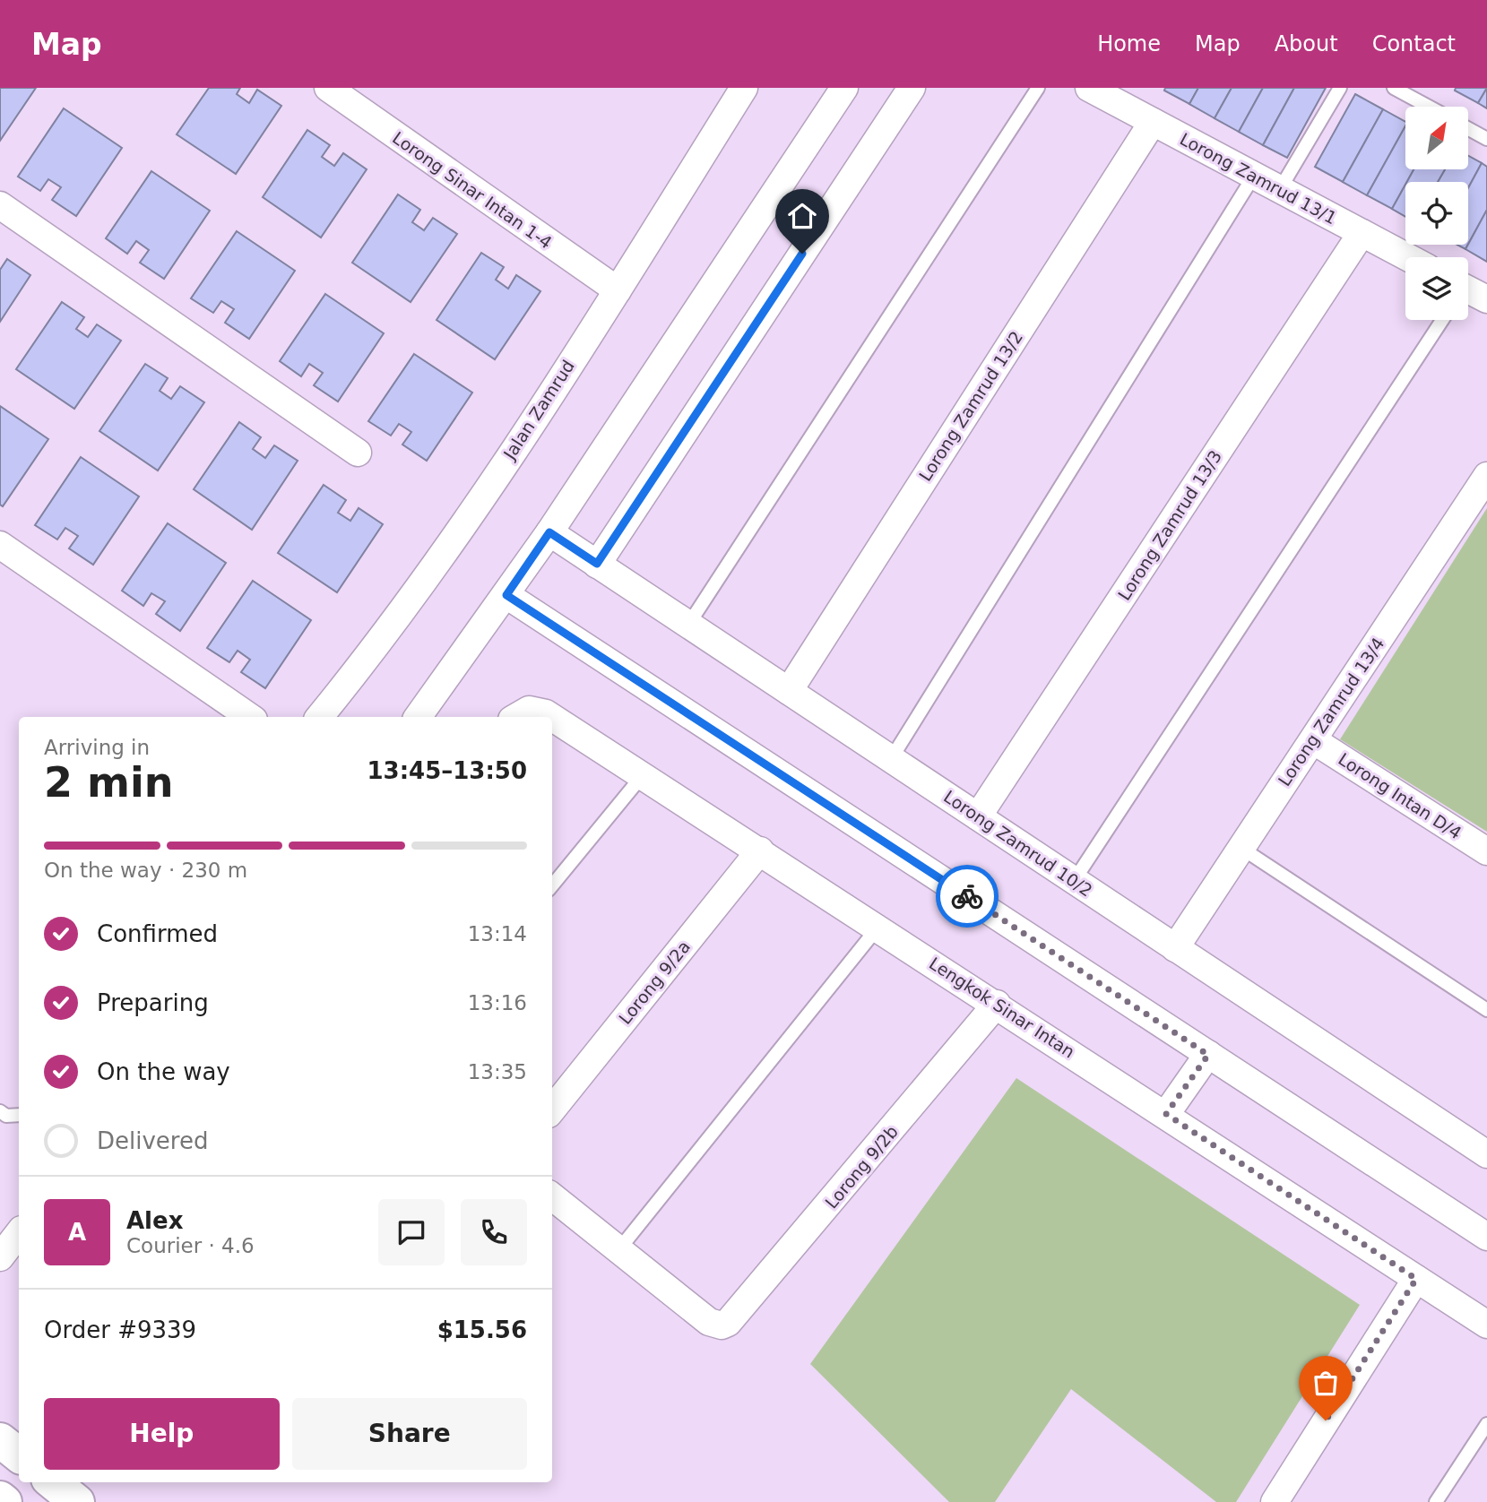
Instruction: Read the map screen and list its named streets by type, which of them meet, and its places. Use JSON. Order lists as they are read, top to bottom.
{
  "streets": {
    "street": [
      "Lorong Zamrud 13/1",
      "Lorong Sinar Intan 1-4",
      "Lorong Zamrud 13/2",
      "Jalan Zamrud",
      "Lorong Zamrud 13/3",
      "Lorong Zamrud 13/4",
      "Lorong Intan D/4",
      "Lorong Zamrud 10/2",
      "Lorong 9/2a",
      "Lengkok Sinar Intan",
      "Lorong 9/2b"
    ]
  },
  "crossings": [
    ["Lorong Zamrud 13/1", "Lorong Zamrud 13/2"],
    ["Lorong Zamrud 13/1", "Lorong Zamrud 13/3"],
    ["Lorong Sinar Intan 1-4", "Jalan Zamrud"],
    ["Lorong Zamrud 13/2", "Lorong Zamrud 10/2"],
    ["Lorong Zamrud 13/3", "Lorong Zamrud 10/2"],
    ["Lorong Zamrud 13/4", "Lorong Intan D/4"],
    ["Lorong Zamrud 13/4", "Lorong Zamrud 10/2"],
    ["Lorong 9/2a", "Lengkok Sinar Intan"],
    ["Lengkok Sinar Intan", "Lorong 9/2b"]
  ],
  "north": "top right",
  "page": {
    "header": "Map",
    "nav": [
      "Home",
      "Map",
      "About",
      "Contact"
    ],
    "heading": ["2 min", "Arriving in", "13:45–13:50"],
    "panel": [
      "Alex",
      "Courier · 4.6",
      "Order #9339",
      "$15.56"
    ],
    "bar": "On the way · 230 m",
    "list": [
      ["Confirmed", "13:14"],
      ["Preparing", "13:16"],
      ["On the way", "13:35"],
      "Delivered"
    ],
    "round": "A",
    "buttons": ["Help", "Share"]
  }
}
